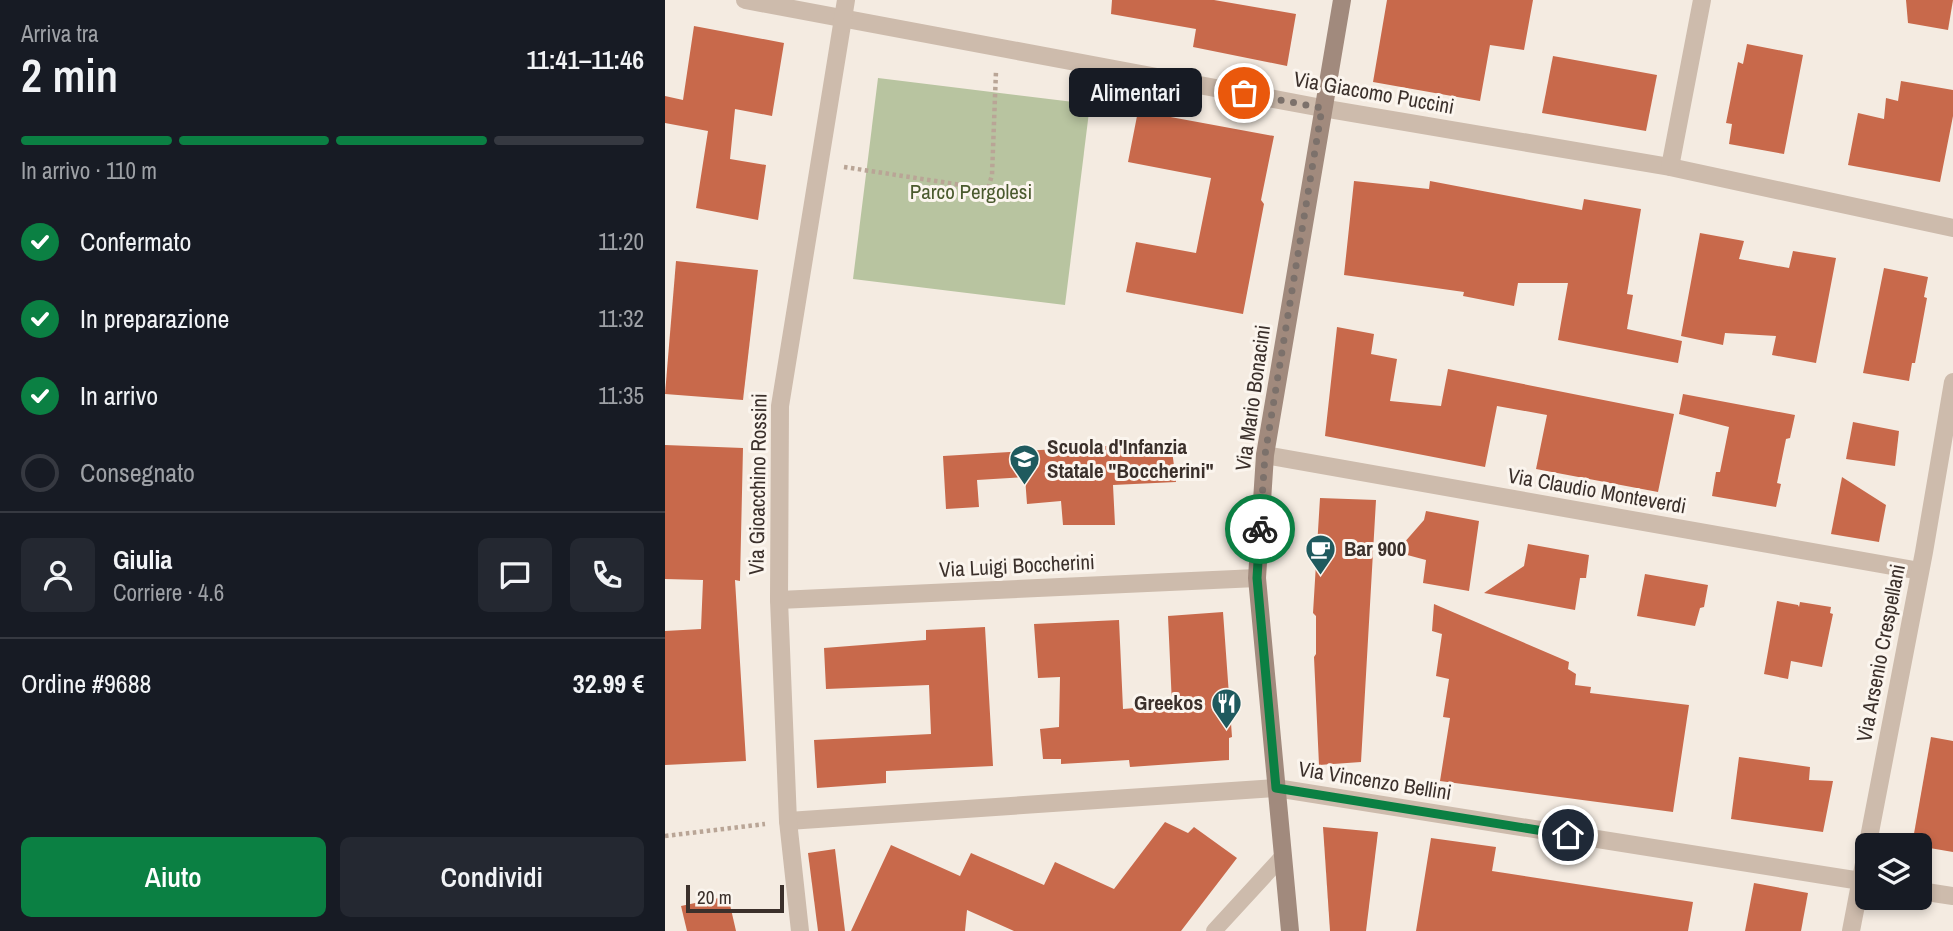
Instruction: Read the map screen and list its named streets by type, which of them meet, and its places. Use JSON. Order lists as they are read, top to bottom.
{
  "streets": {
    "main road": ["Via Mario Bonacini"],
    "street": [
      "Via Giacomo Puccini",
      "Via Gioacchino Rossini",
      "Via Claudio Monteverdi",
      "Via Luigi Boccherini",
      "Via Arsenio Crespellani",
      "Via Vincenzo Bellini"
    ]
  },
  "crossings": [
    ["Via Giacomo Puccini", "Via Mario Bonacini"],
    ["Via Giacomo Puccini", "Via Gioacchino Rossini"],
    ["Via Mario Bonacini", "Via Claudio Monteverdi"],
    ["Via Mario Bonacini", "Via Luigi Boccherini"],
    ["Via Mario Bonacini", "Via Vincenzo Bellini"],
    ["Via Gioacchino Rossini", "Via Luigi Boccherini"],
    ["Via Gioacchino Rossini", "Via Vincenzo Bellini"],
    ["Via Claudio Monteverdi", "Via Arsenio Crespellani"]
  ],
  "parks": ["Parco Pergolesi"],
  "places": {
    "other": ["Alimentari"],
    "school or university": ["Scuola d'Infanzia Statale \"Boccherini\""],
    "cafe": ["Bar 900"],
    "restaurant": ["Greekos"]
  },
  "scale_bar": "20 m",
  "page": {
    "heading": ["2 min", "Arriva tra", "11:41–11:46"],
    "panel": [
      "Giulia",
      "Corriere · 4.6",
      "Ordine #9688",
      "32.99 €"
    ],
    "bubble": "Alimentari",
    "bar": "In arrivo · 110 m",
    "list": [
      ["Confermato", "11:20"],
      ["In preparazione", "11:32"],
      ["In arrivo", "11:35"],
      "Consegnato"
    ],
    "buttons": ["Aiuto", "Condividi"],
    "scale": "20 m"
  }
}
